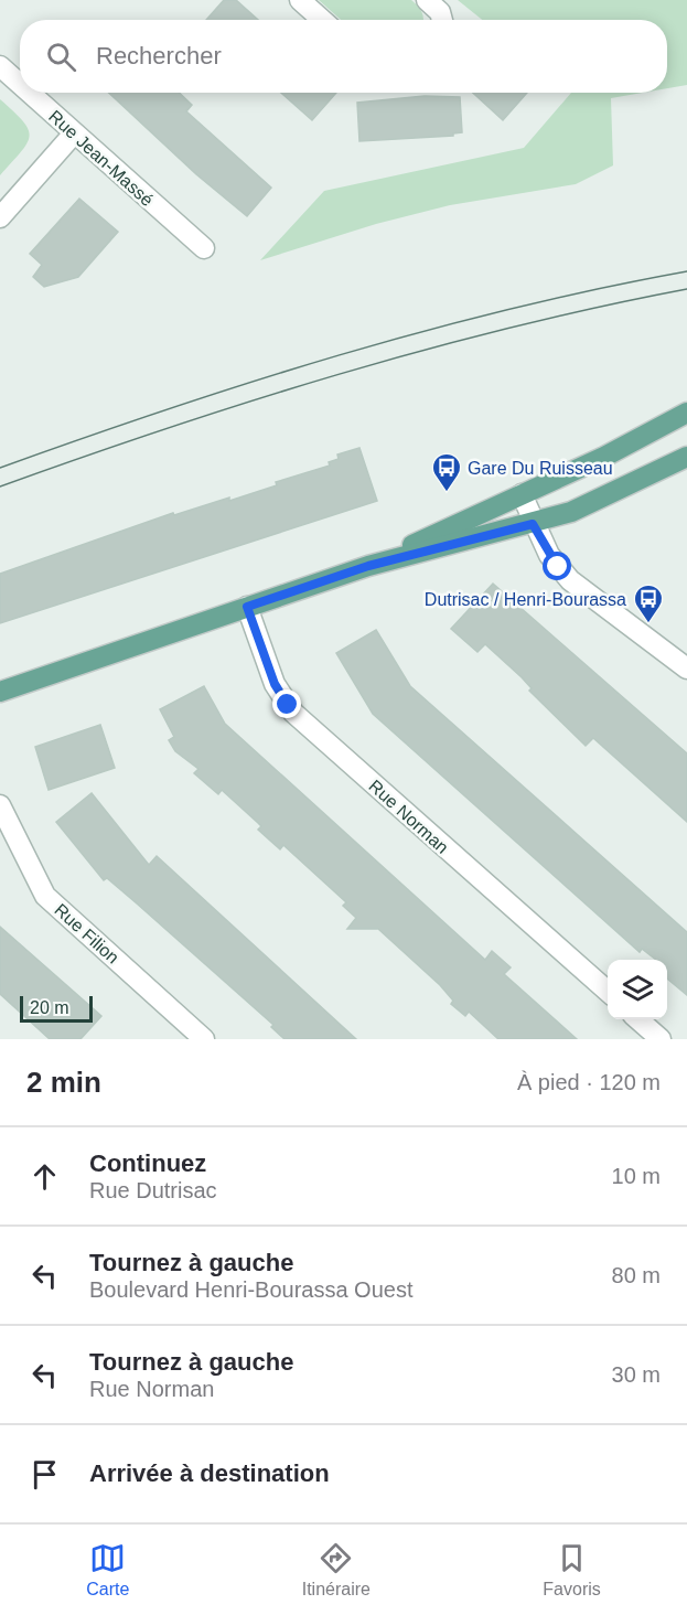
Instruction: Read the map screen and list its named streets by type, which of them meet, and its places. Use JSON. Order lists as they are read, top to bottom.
{
  "streets": {
    "street": ["Rue Jean-Massé", "Rue Norman", "Rue Filion"]
  },
  "places": {
    "bus stop": ["Gare Du Ruisseau", "Dutrisac / Henri-Bourassa"]
  },
  "scale_bar": "20 m",
  "page": {
    "search": "Rechercher",
    "scale": "20 m",
    "heading": ["2 min", "À pied · 120 m"],
    "list": [
      ["Continuez", "Rue Dutrisac", "10 m"],
      ["Tournez à gauche", "Boulevard Henri-Bourassa Ouest", "80 m"],
      ["Tournez à gauche", "Rue Norman", "30 m"],
      "Arrivée à destination"
    ],
    "nav": ["Carte", "Itinéraire", "Favoris"]
  }
}
